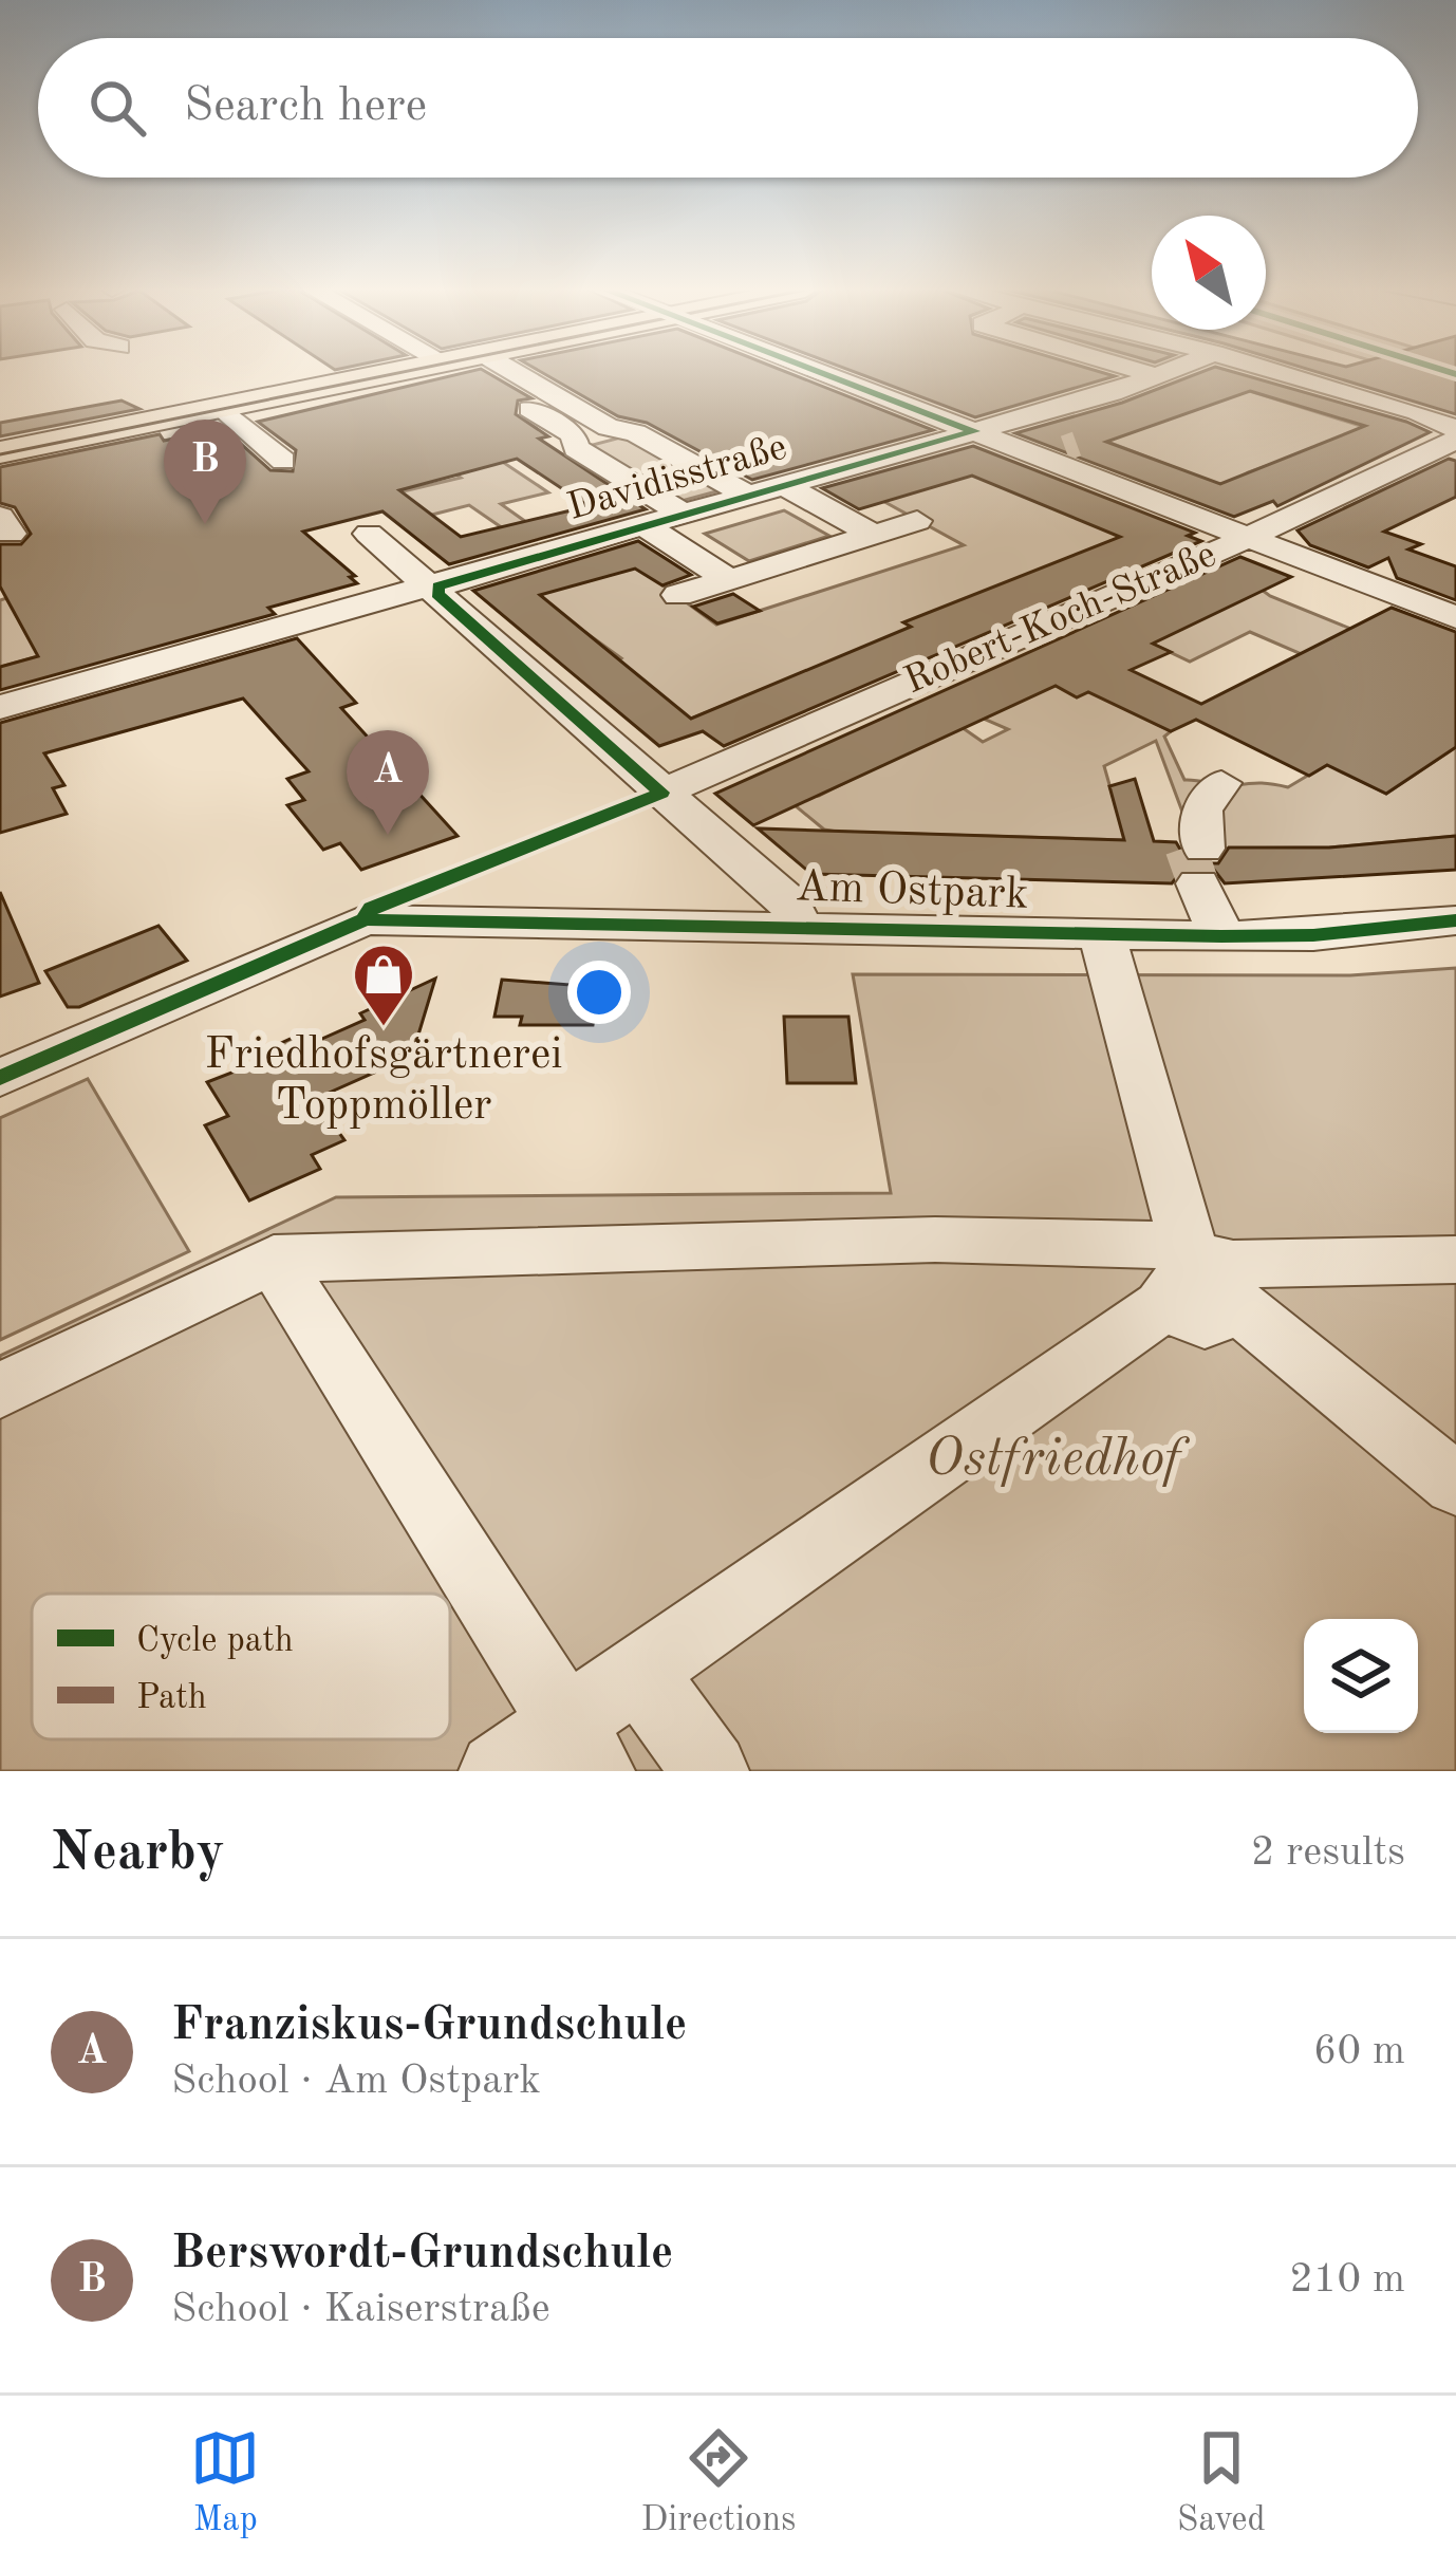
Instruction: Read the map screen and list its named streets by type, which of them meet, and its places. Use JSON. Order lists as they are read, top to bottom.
{
  "streets": {
    "street": ["Davidisstraße", "Robert-Koch-Straße", "Am Ostpark"]
  },
  "parks": ["Ostfriedhof"],
  "places": {
    "shop": ["Friedhofsgärtnerei Toppmöller"]
  },
  "legend": ["Cycle path", "Path"],
  "north": "top left",
  "page": {
    "search": "Search here",
    "pins": ["B", "A"],
    "heading": ["Nearby", "2 results"],
    "list": [
      {
        "mark": "A",
        "name": "Franziskus-Grundschule",
        "note": "School · Am Ostpark",
        "value": "60 m"
      },
      {
        "mark": "B",
        "name": "Berswordt-Grundschule",
        "note": "School · Kaiserstraße",
        "value": "210 m"
      }
    ],
    "nav": ["Map", "Directions", "Saved"]
  }
}
